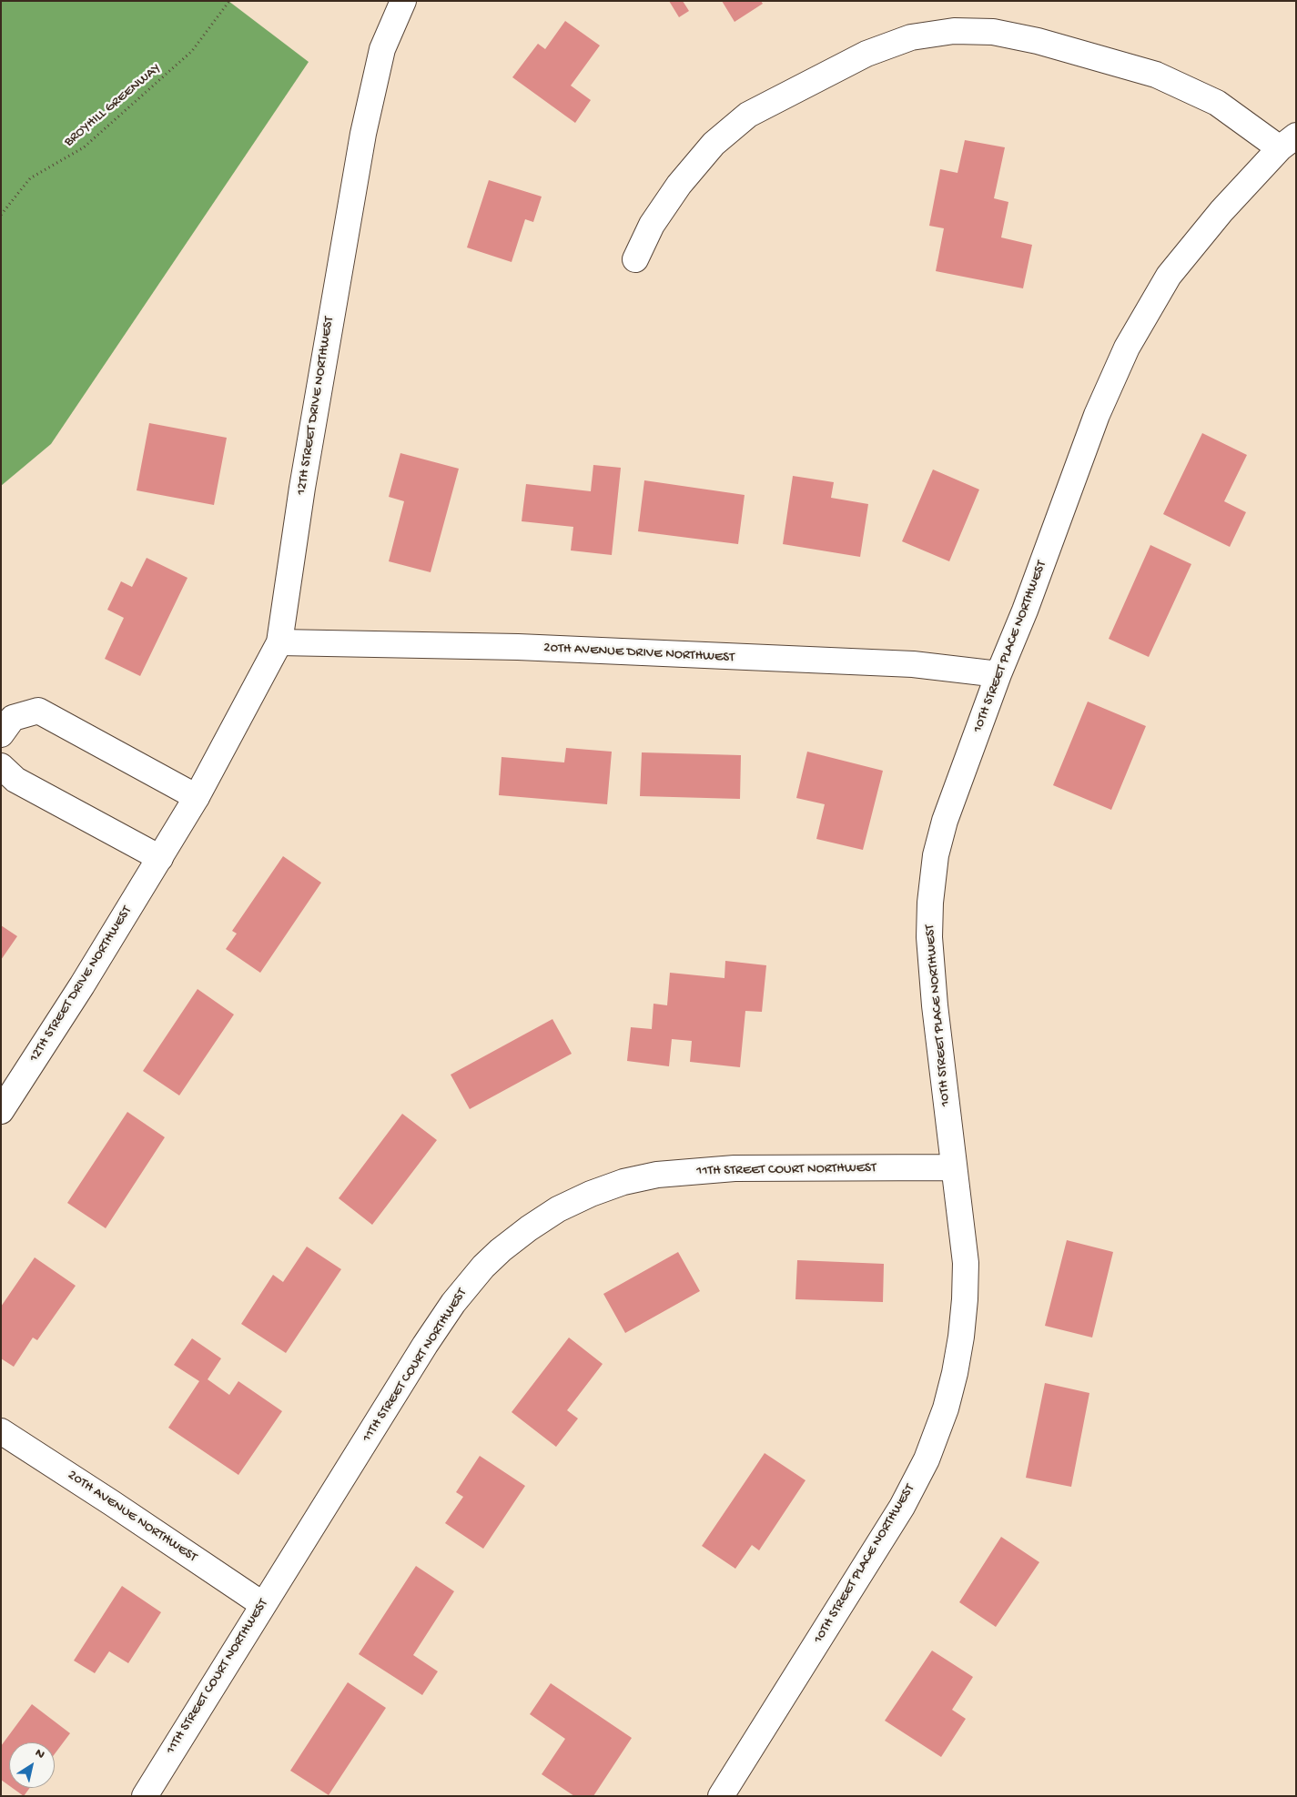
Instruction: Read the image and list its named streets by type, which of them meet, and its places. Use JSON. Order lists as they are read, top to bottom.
{
  "streets": {
    "street": [
      "12TH STREET DRIVE NORTHWEST",
      "10TH STREET PLACE NORTHWEST",
      "20TH AVENUE DRIVE NORTHWEST",
      "11TH STREET COURT NORTHWEST",
      "20TH AVENUE NORTHWEST"
    ],
    "path": ["BROYHILL GREENWAY"]
  },
  "crossings": [
    ["12TH STREET DRIVE NORTHWEST", "20TH AVENUE DRIVE NORTHWEST"],
    ["10TH STREET PLACE NORTHWEST", "20TH AVENUE DRIVE NORTHWEST"],
    ["10TH STREET PLACE NORTHWEST", "11TH STREET COURT NORTHWEST"],
    ["11TH STREET COURT NORTHWEST", "20TH AVENUE NORTHWEST"]
  ],
  "north": "top right"
}
